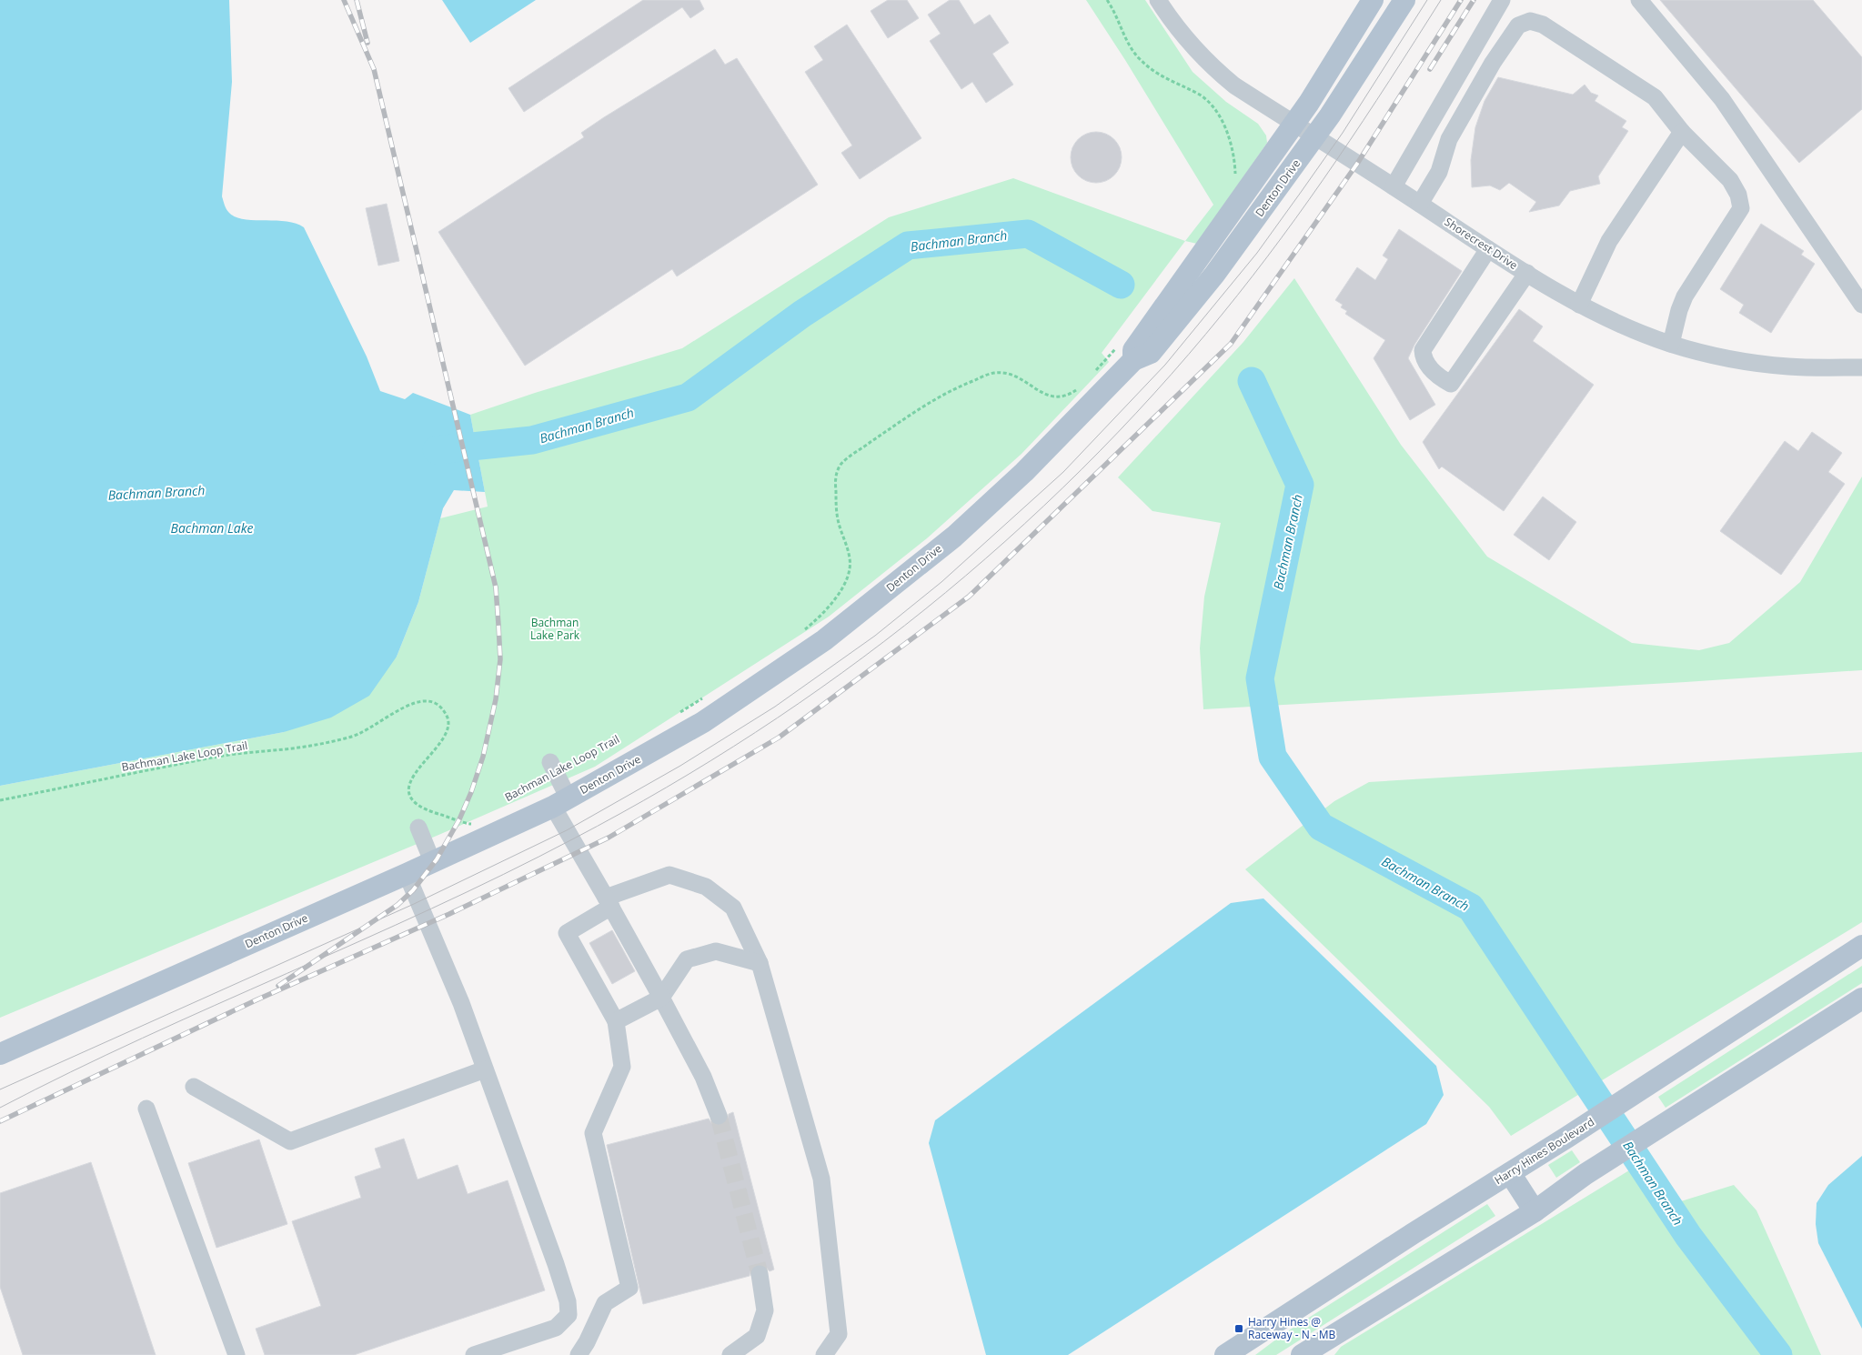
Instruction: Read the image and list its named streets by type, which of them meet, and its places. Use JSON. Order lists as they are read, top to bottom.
{
  "streets": {
    "main road": ["Denton Drive", "Harry Hines Boulevard"],
    "street": ["Shorecrest Drive"],
    "path": ["Bachman Lake Loop Trail"]
  },
  "crossings": [
    ["Denton Drive", "Shorecrest Drive"]
  ],
  "water": ["Bachman Branch", "Bachman Lake"],
  "parks": ["Bachman Lake Park"],
  "places": {
    "transit": ["Harry Hines @ Raceway - N - MB"]
  }
}
